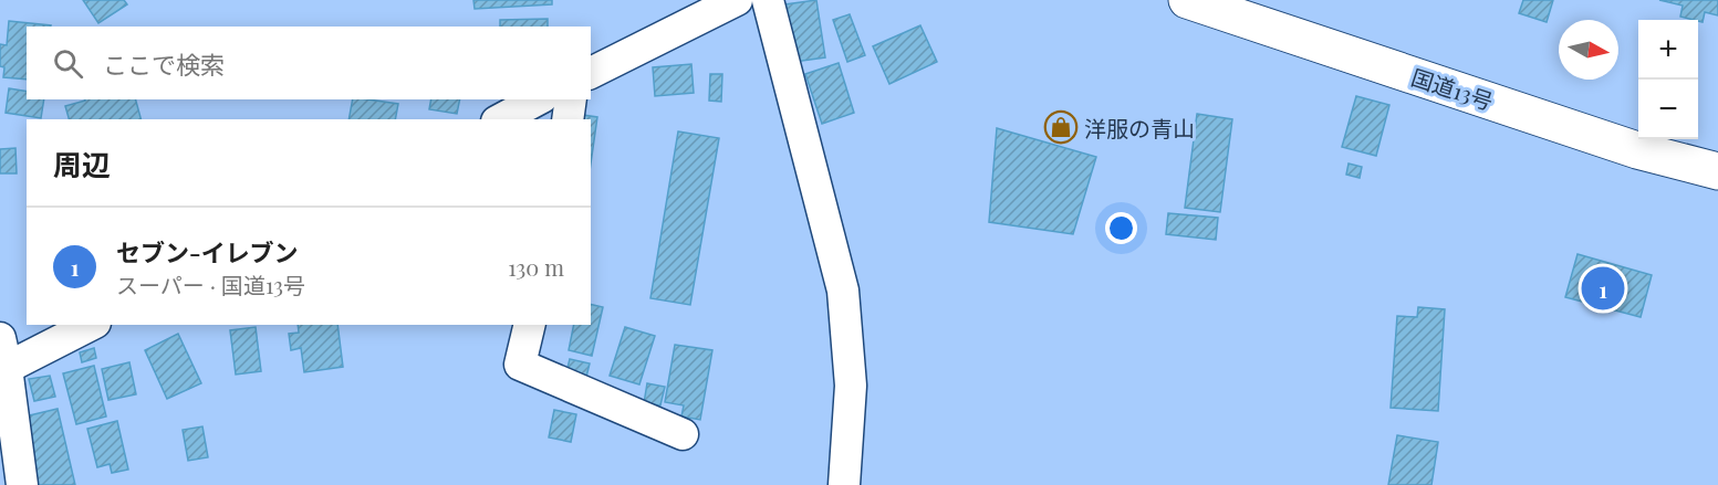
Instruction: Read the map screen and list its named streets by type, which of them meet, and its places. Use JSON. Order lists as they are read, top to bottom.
{
  "streets": {
    "highway": ["国道13号"]
  },
  "places": {
    "shop": ["洋服の青山"]
  },
  "north": "right",
  "page": {
    "map_buttons": ["+", "−"],
    "search": "ここで検索",
    "heading": "周辺",
    "list": [
      {
        "mark": "1",
        "name": "セブン-イレブン",
        "note": "スーパー · 国道13号",
        "value": "130 m"
      }
    ],
    "pins": "1"
  }
}
